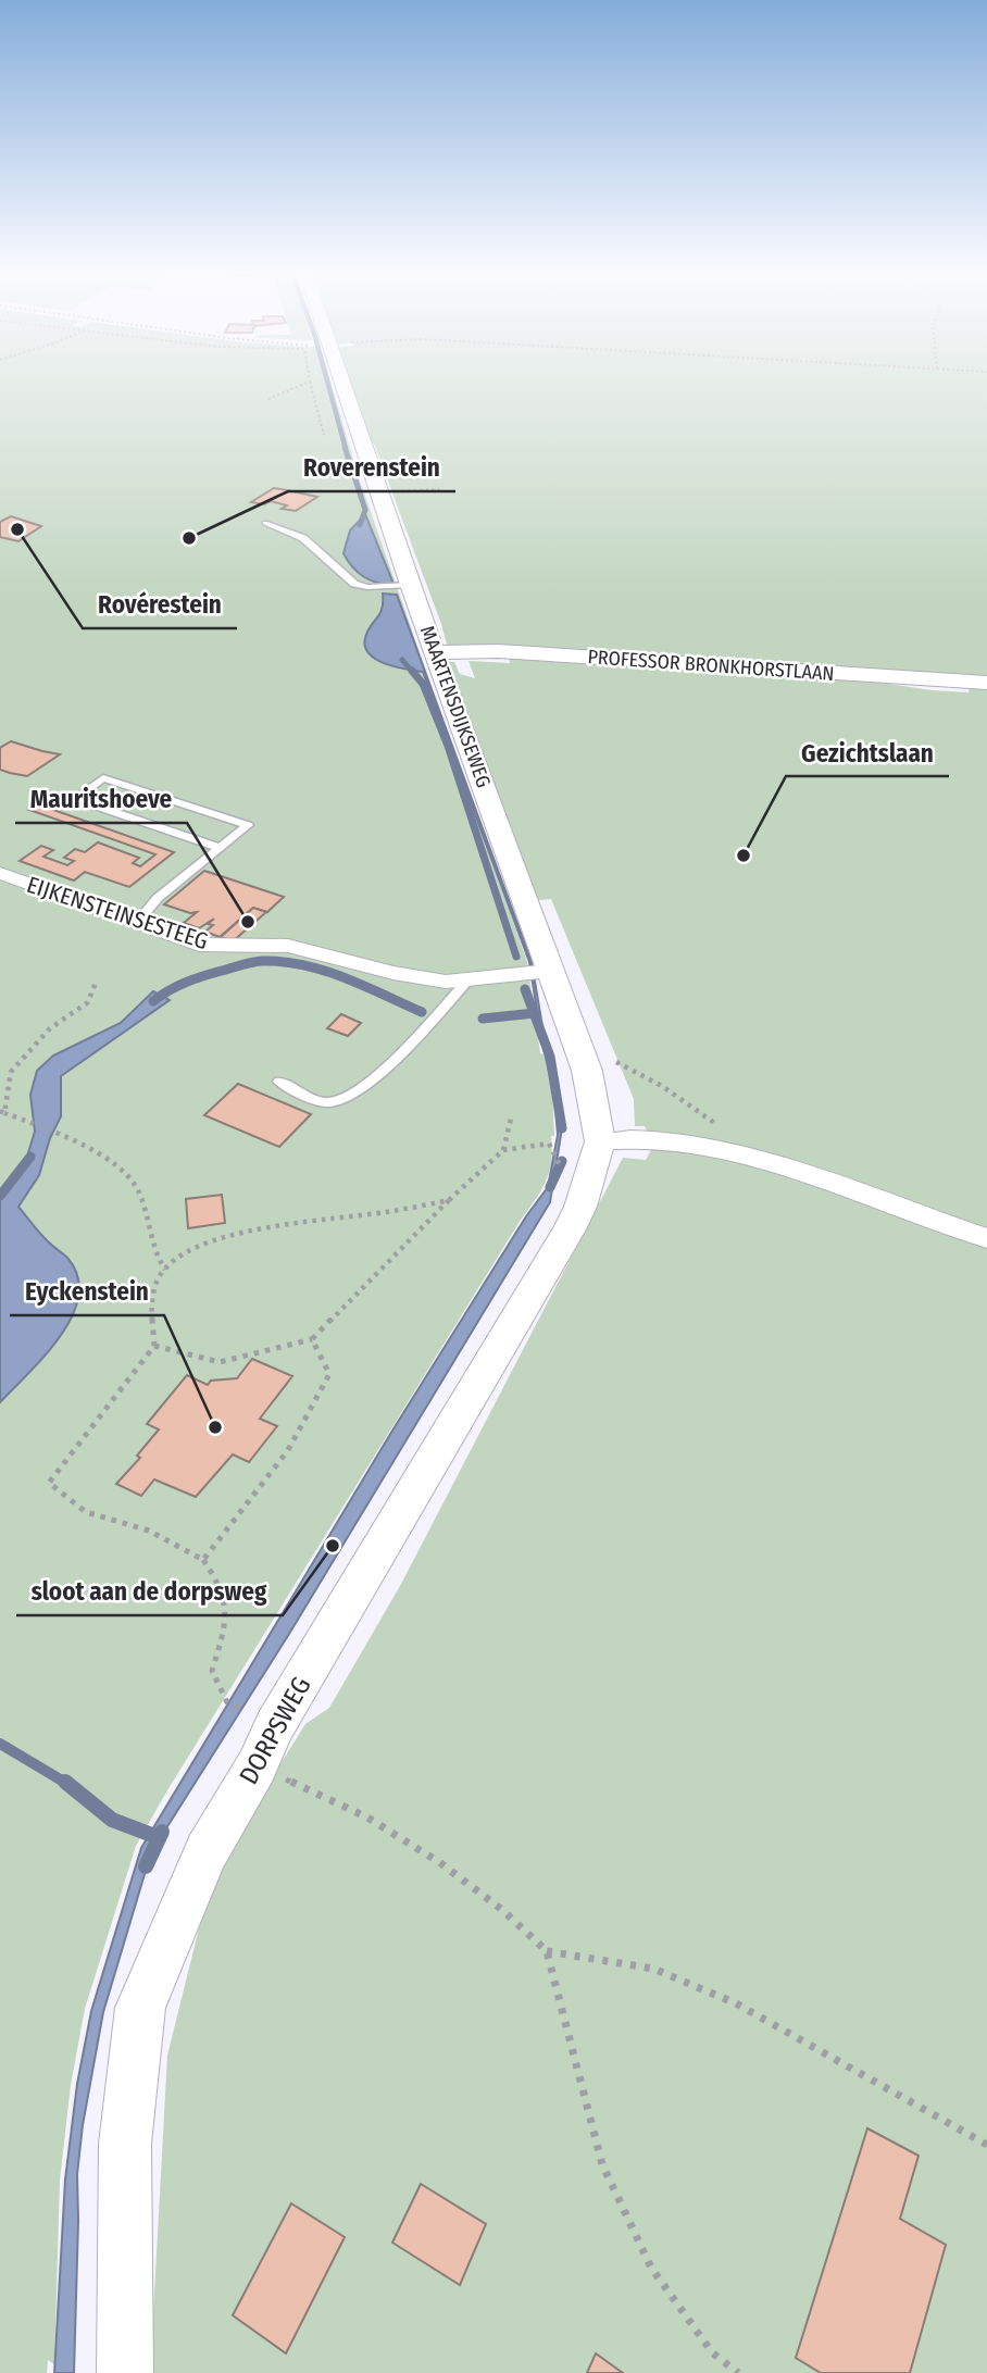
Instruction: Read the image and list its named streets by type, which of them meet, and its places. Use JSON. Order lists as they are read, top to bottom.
{
  "streets": {
    "street": [
      "PROFESSOR BRONKHORSTLAAN",
      "MAARTENSDIJKSEWEG",
      "EIJKENSTEINSESTEEG",
      "DORPSWEG"
    ]
  },
  "crossings": [
    ["PROFESSOR BRONKHORSTLAAN", "MAARTENSDIJKSEWEG"],
    ["MAARTENSDIJKSEWEG", "EIJKENSTEINSESTEEG"],
    ["MAARTENSDIJKSEWEG", "DORPSWEG"]
  ],
  "places": [
    "Rovérestein",
    "Roverenstein",
    "Gezichtslaan",
    "Mauritshoeve",
    "Eyckenstein",
    "sloot aan de dorpsweg"
  ]
}
